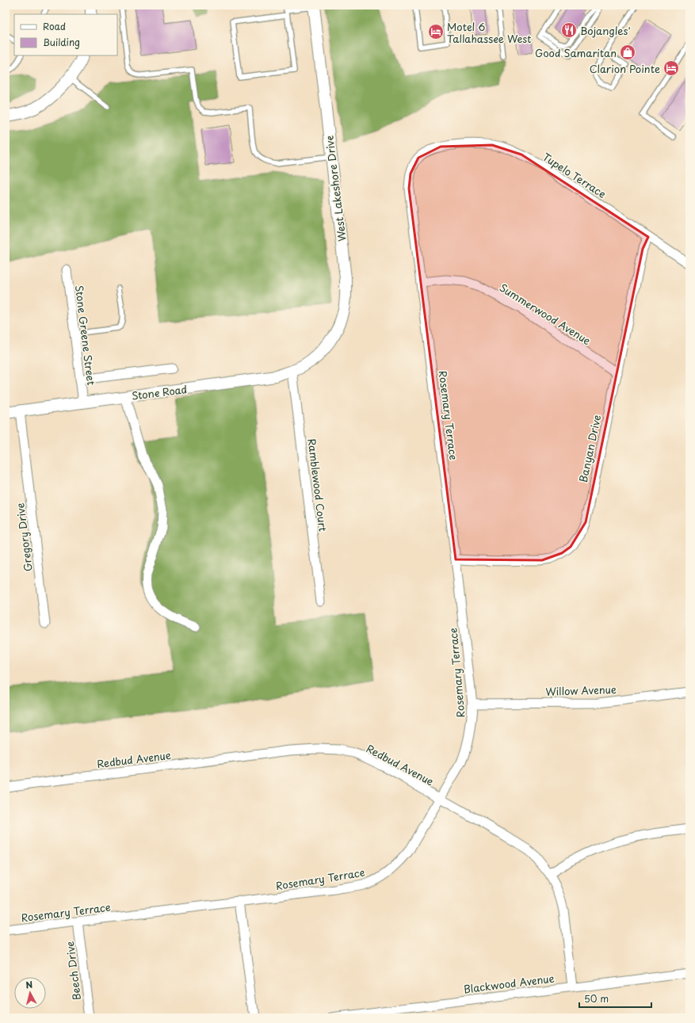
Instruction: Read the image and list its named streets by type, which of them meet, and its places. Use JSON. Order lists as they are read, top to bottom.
{
  "streets": {
    "street": [
      "Tupelo Terrace",
      "West Lakeshore Drive",
      "Summerwood Avenue",
      "Stone Greene Street",
      "Stone Road",
      "Rosemary Terrace",
      "Banyan Drive",
      "Ramblewood Court",
      "Gregory Drive",
      "Willow Avenue",
      "Redbud Avenue",
      "Beech Drive",
      "Blackwood Avenue"
    ]
  },
  "crossings": [
    ["Tupelo Terrace", "Rosemary Terrace"],
    ["Tupelo Terrace", "Banyan Drive"],
    ["West Lakeshore Drive", "Stone Road"],
    ["Summerwood Avenue", "Rosemary Terrace"],
    ["Summerwood Avenue", "Banyan Drive"],
    ["Stone Greene Street", "Stone Road"],
    ["Stone Road", "Ramblewood Court"],
    ["Stone Road", "Gregory Drive"],
    ["Rosemary Terrace", "Banyan Drive"],
    ["Rosemary Terrace", "Willow Avenue"],
    ["Rosemary Terrace", "Redbud Avenue"],
    ["Rosemary Terrace", "Beech Drive"],
    ["Redbud Avenue", "Blackwood Avenue"]
  ],
  "places": {
    "restaurant": ["Bojangles'"],
    "hotel": ["Motel 6 Tallahassee West", "Clarion Pointe"],
    "shop": ["Good Samaritan"]
  },
  "legend": ["Road", "Building"],
  "scale_bar": "50 m",
  "north": "top"
}
